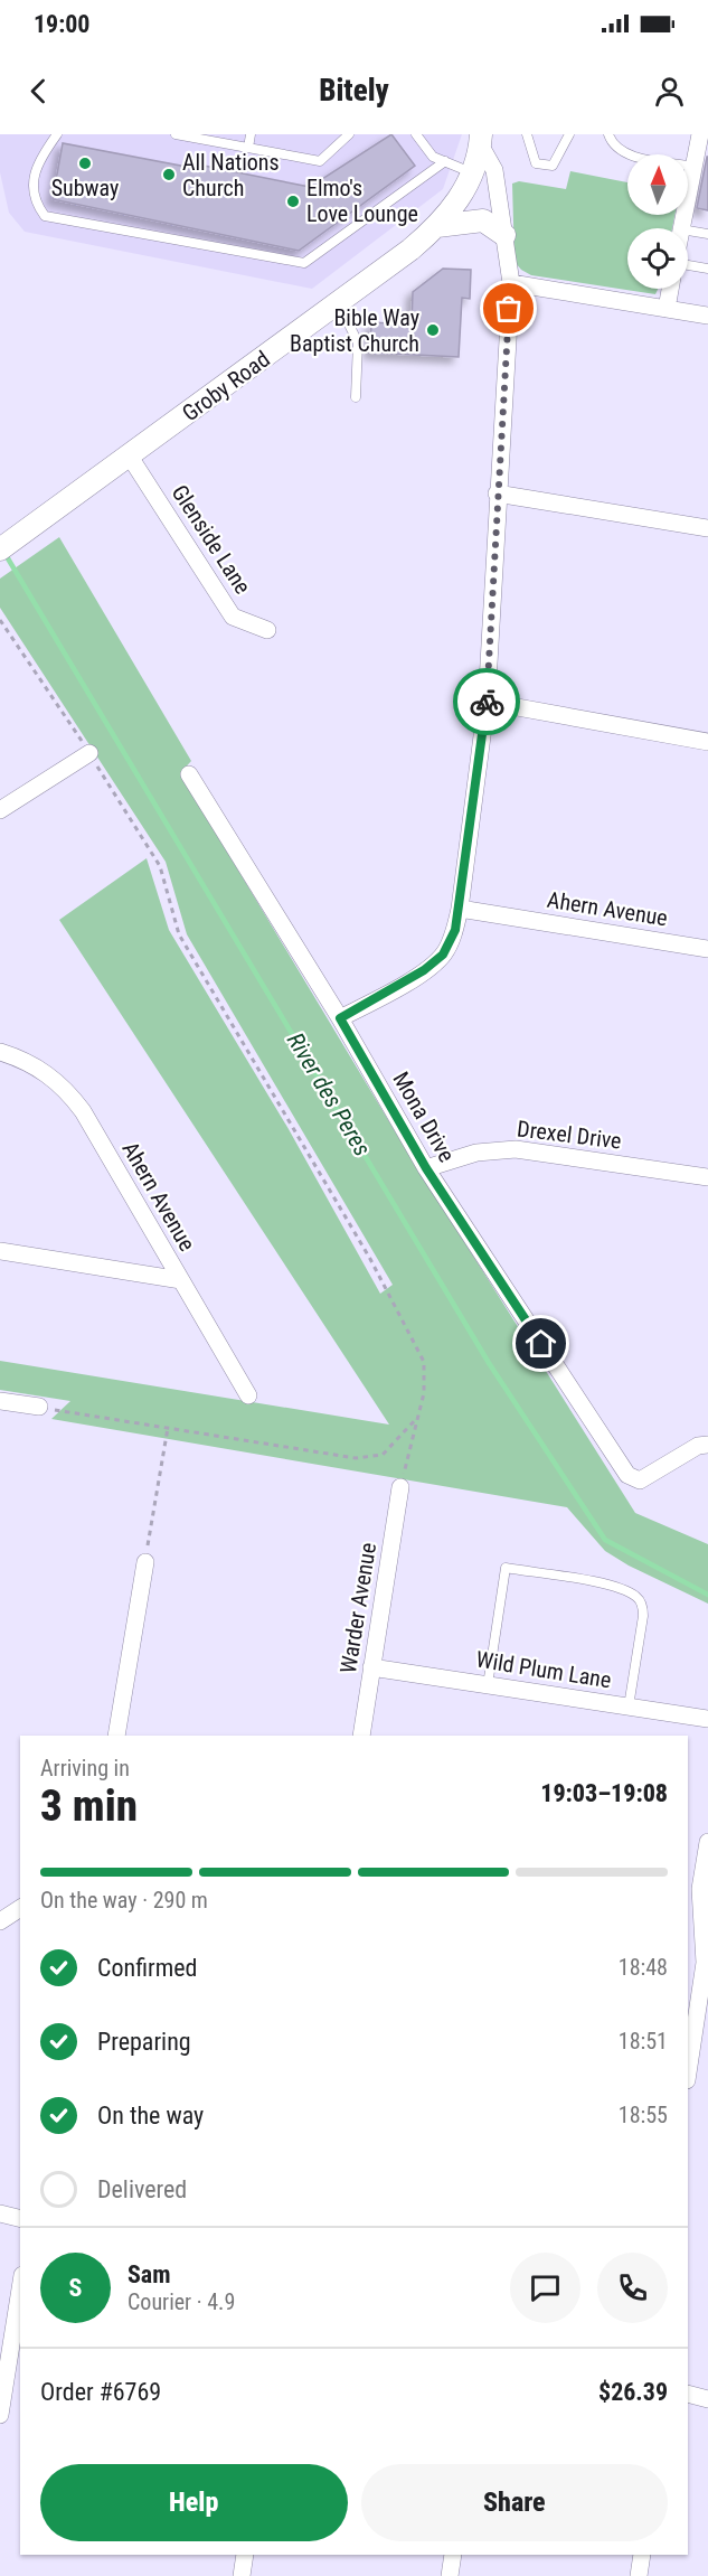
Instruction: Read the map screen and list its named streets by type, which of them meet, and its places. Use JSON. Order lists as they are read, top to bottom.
{
  "streets": {
    "street": [
      "Groby Road",
      "Glenside Lane",
      "Ahern Avenue",
      "Mona Drive",
      "Drexel Drive",
      "Warder Avenue",
      "Wild Plum Lane"
    ]
  },
  "crossings": [
    ["Groby Road", "Glenside Lane"],
    ["Mona Drive", "Drexel Drive"],
    ["Warder Avenue", "Wild Plum Lane"]
  ],
  "water": ["River des Peres"],
  "places": [
    "Subway",
    "All Nations Church",
    "Elmo's Love Lounge",
    "Bible Way Baptist Church"
  ],
  "north": "top",
  "page": {
    "status": "19:00",
    "header": "Bitely",
    "heading": ["3 min", "Arriving in", "19:03–19:08"],
    "panel": [
      "Sam",
      "Courier · 4.9",
      "Order #6769",
      "$26.39"
    ],
    "bar": "On the way · 290 m",
    "list": [
      ["Confirmed", "18:48"],
      ["Preparing", "18:51"],
      ["On the way", "18:55"],
      "Delivered"
    ],
    "round": "S",
    "buttons": ["Help", "Share"]
  }
}
